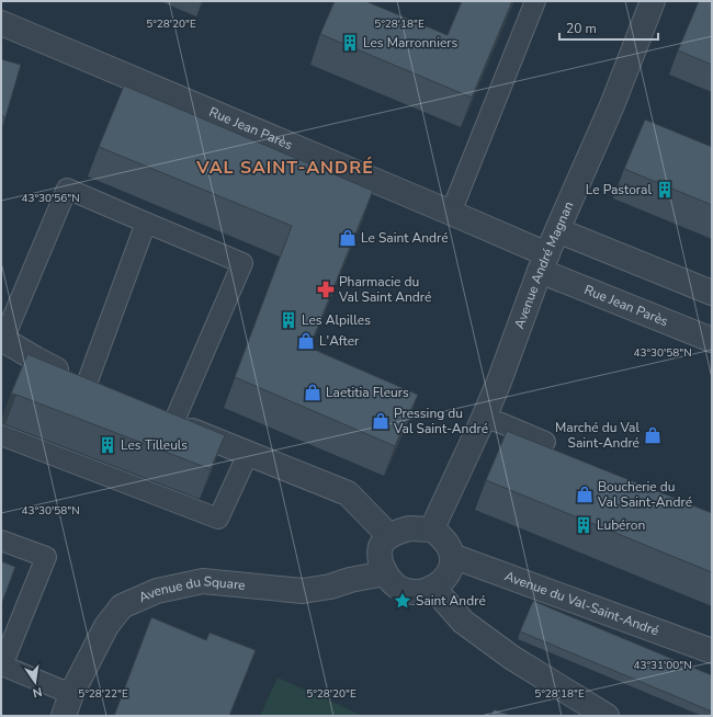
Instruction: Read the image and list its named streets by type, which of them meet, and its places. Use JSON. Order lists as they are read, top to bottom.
{
  "streets": {
    "street": [
      "Rue Jean Parès",
      "Avenue André Magnan",
      "Avenue du Square",
      "Avenue du Val-Saint-André"
    ]
  },
  "crossings": [
    ["Rue Jean Parès", "Avenue André Magnan"],
    ["Avenue André Magnan", "Avenue du Square"],
    ["Avenue André Magnan", "Avenue du Val-Saint-André"],
    ["Avenue du Square", "Avenue du Val-Saint-André"]
  ],
  "districts": ["VAL SAINT-ANDRÉ"],
  "places": {
    "building": [
      "Les Marronniers",
      "Le Pastoral",
      "Les Alpilles",
      "Les Tilleuls",
      "Lubéron"
    ],
    "shop": [
      "Le Saint André",
      "L'After",
      "Laetitia Fleurs",
      "Pressing du Val Saint-André",
      "Marché du Val Saint-André",
      "Boucherie du Val Saint-André"
    ],
    "pharmacy": ["Pharmacie du Val Saint André"],
    "place": ["Saint André"]
  },
  "scale_bar": "20 m",
  "north": "bottom",
  "coordinates": [
    "5°28'20\"E",
    "5°28'18\"E",
    "43°30'56\"N",
    "43°30'58\"N",
    "43°31'00\"N",
    "5°28'22\"E"
  ]
}
